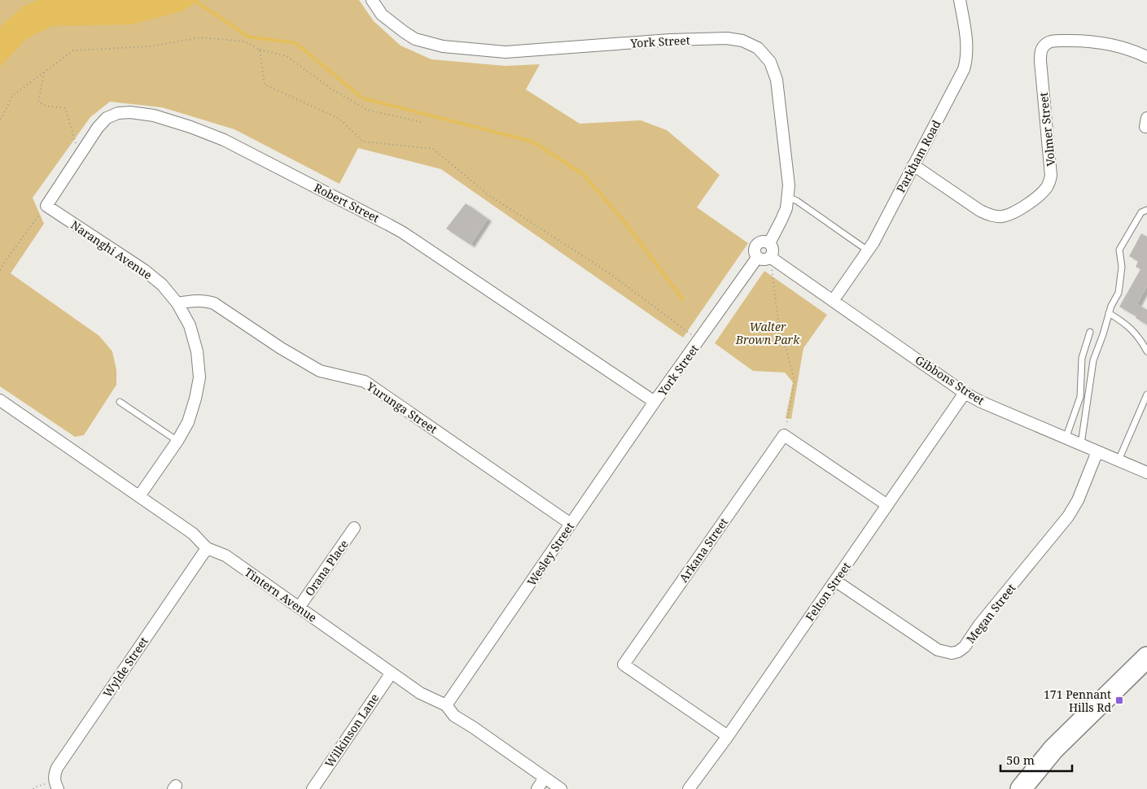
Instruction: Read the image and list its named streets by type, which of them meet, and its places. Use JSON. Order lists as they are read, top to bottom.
{
  "streets": {
    "street": [
      "York Street",
      "Volmer Street",
      "Parkham Road",
      "Robert Street",
      "Naranghi Avenue",
      "Gibbons Street",
      "Yurunga Street",
      "Arkana Street",
      "Wesley Street",
      "Orana Place",
      "Felton Street",
      "Tintern Avenue",
      "Megan Street",
      "Wylde Street",
      "Wilkinson Lane"
    ]
  },
  "crossings": [
    ["York Street", "Robert Street"],
    ["York Street", "Gibbons Street"],
    ["York Street", "Wesley Street"],
    ["Volmer Street", "Parkham Road"],
    ["Parkham Road", "Gibbons Street"],
    ["Robert Street", "Naranghi Avenue"],
    ["Robert Street", "Wesley Street"],
    ["Naranghi Avenue", "Yurunga Street"],
    ["Naranghi Avenue", "Tintern Avenue"],
    ["Gibbons Street", "Felton Street"],
    ["Gibbons Street", "Megan Street"],
    ["Yurunga Street", "Wesley Street"],
    ["Arkana Street", "Felton Street"],
    ["Wesley Street", "Tintern Avenue"],
    ["Orana Place", "Tintern Avenue"],
    ["Felton Street", "Megan Street"],
    ["Tintern Avenue", "Wylde Street"],
    ["Tintern Avenue", "Wilkinson Lane"]
  ],
  "parks": ["Walter Brown Park"],
  "places": {
    "transit": ["171 Pennant Hills Rd"]
  },
  "scale_bar": "50 m"
}
